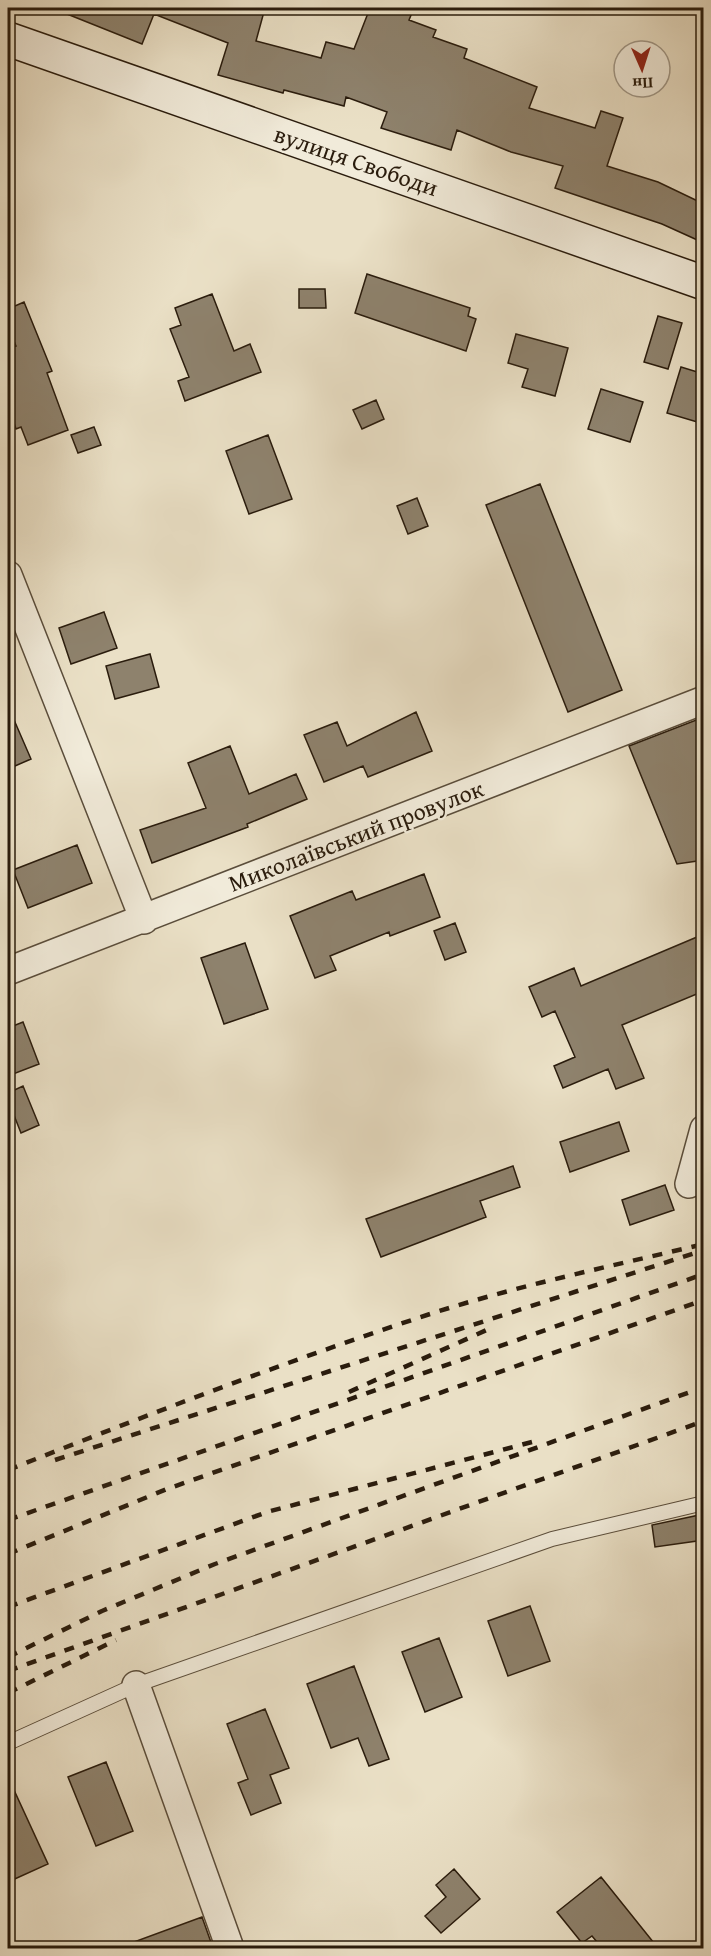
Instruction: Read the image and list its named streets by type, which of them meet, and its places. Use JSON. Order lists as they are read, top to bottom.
{
  "streets": {
    "street": ["вулиця Свободи", "Миколаївський провулок"]
  },
  "north": "bottom"
}
